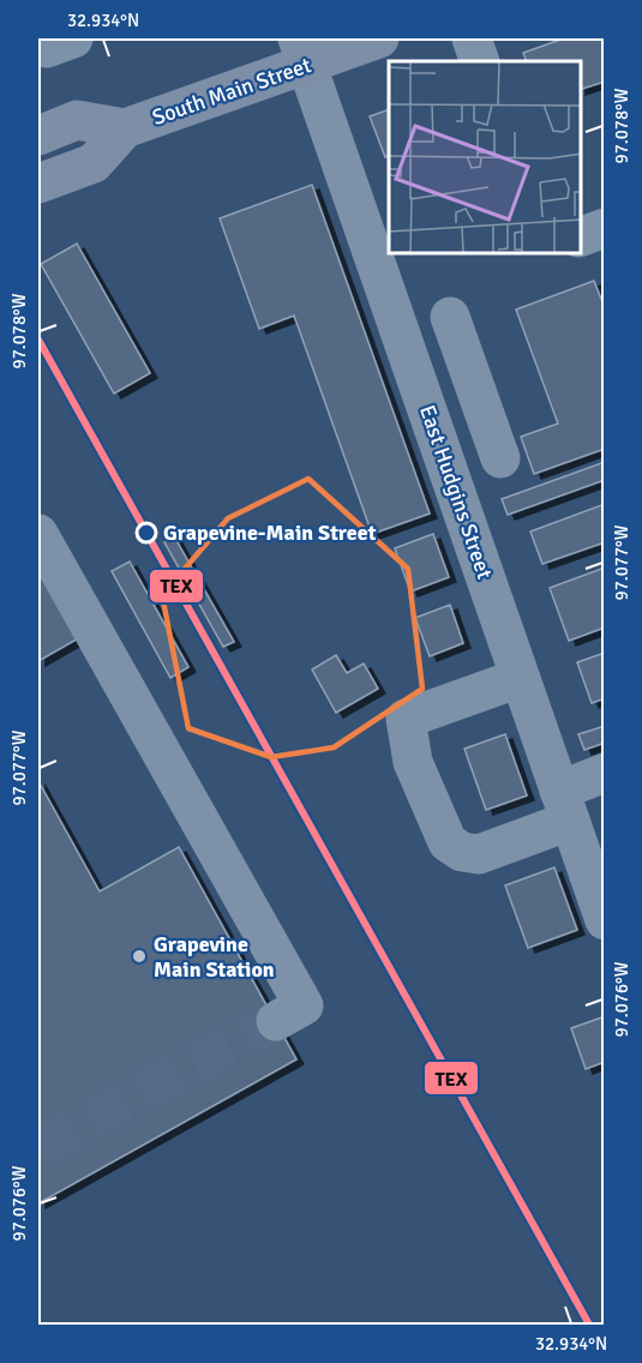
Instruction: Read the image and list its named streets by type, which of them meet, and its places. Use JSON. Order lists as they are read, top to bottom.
{
  "streets": {
    "main road": ["South Main Street"],
    "street": ["East Hudgins Street"]
  },
  "crossings": [
    ["South Main Street", "East Hudgins Street"]
  ],
  "places": ["Grapevine-Main Street", "Grapevine Main Station"],
  "lines": ["transit line TEX"],
  "coordinates": [
    "32.934°N",
    "97.078°W",
    "97.077°W",
    "97.076°W"
  ]
}
